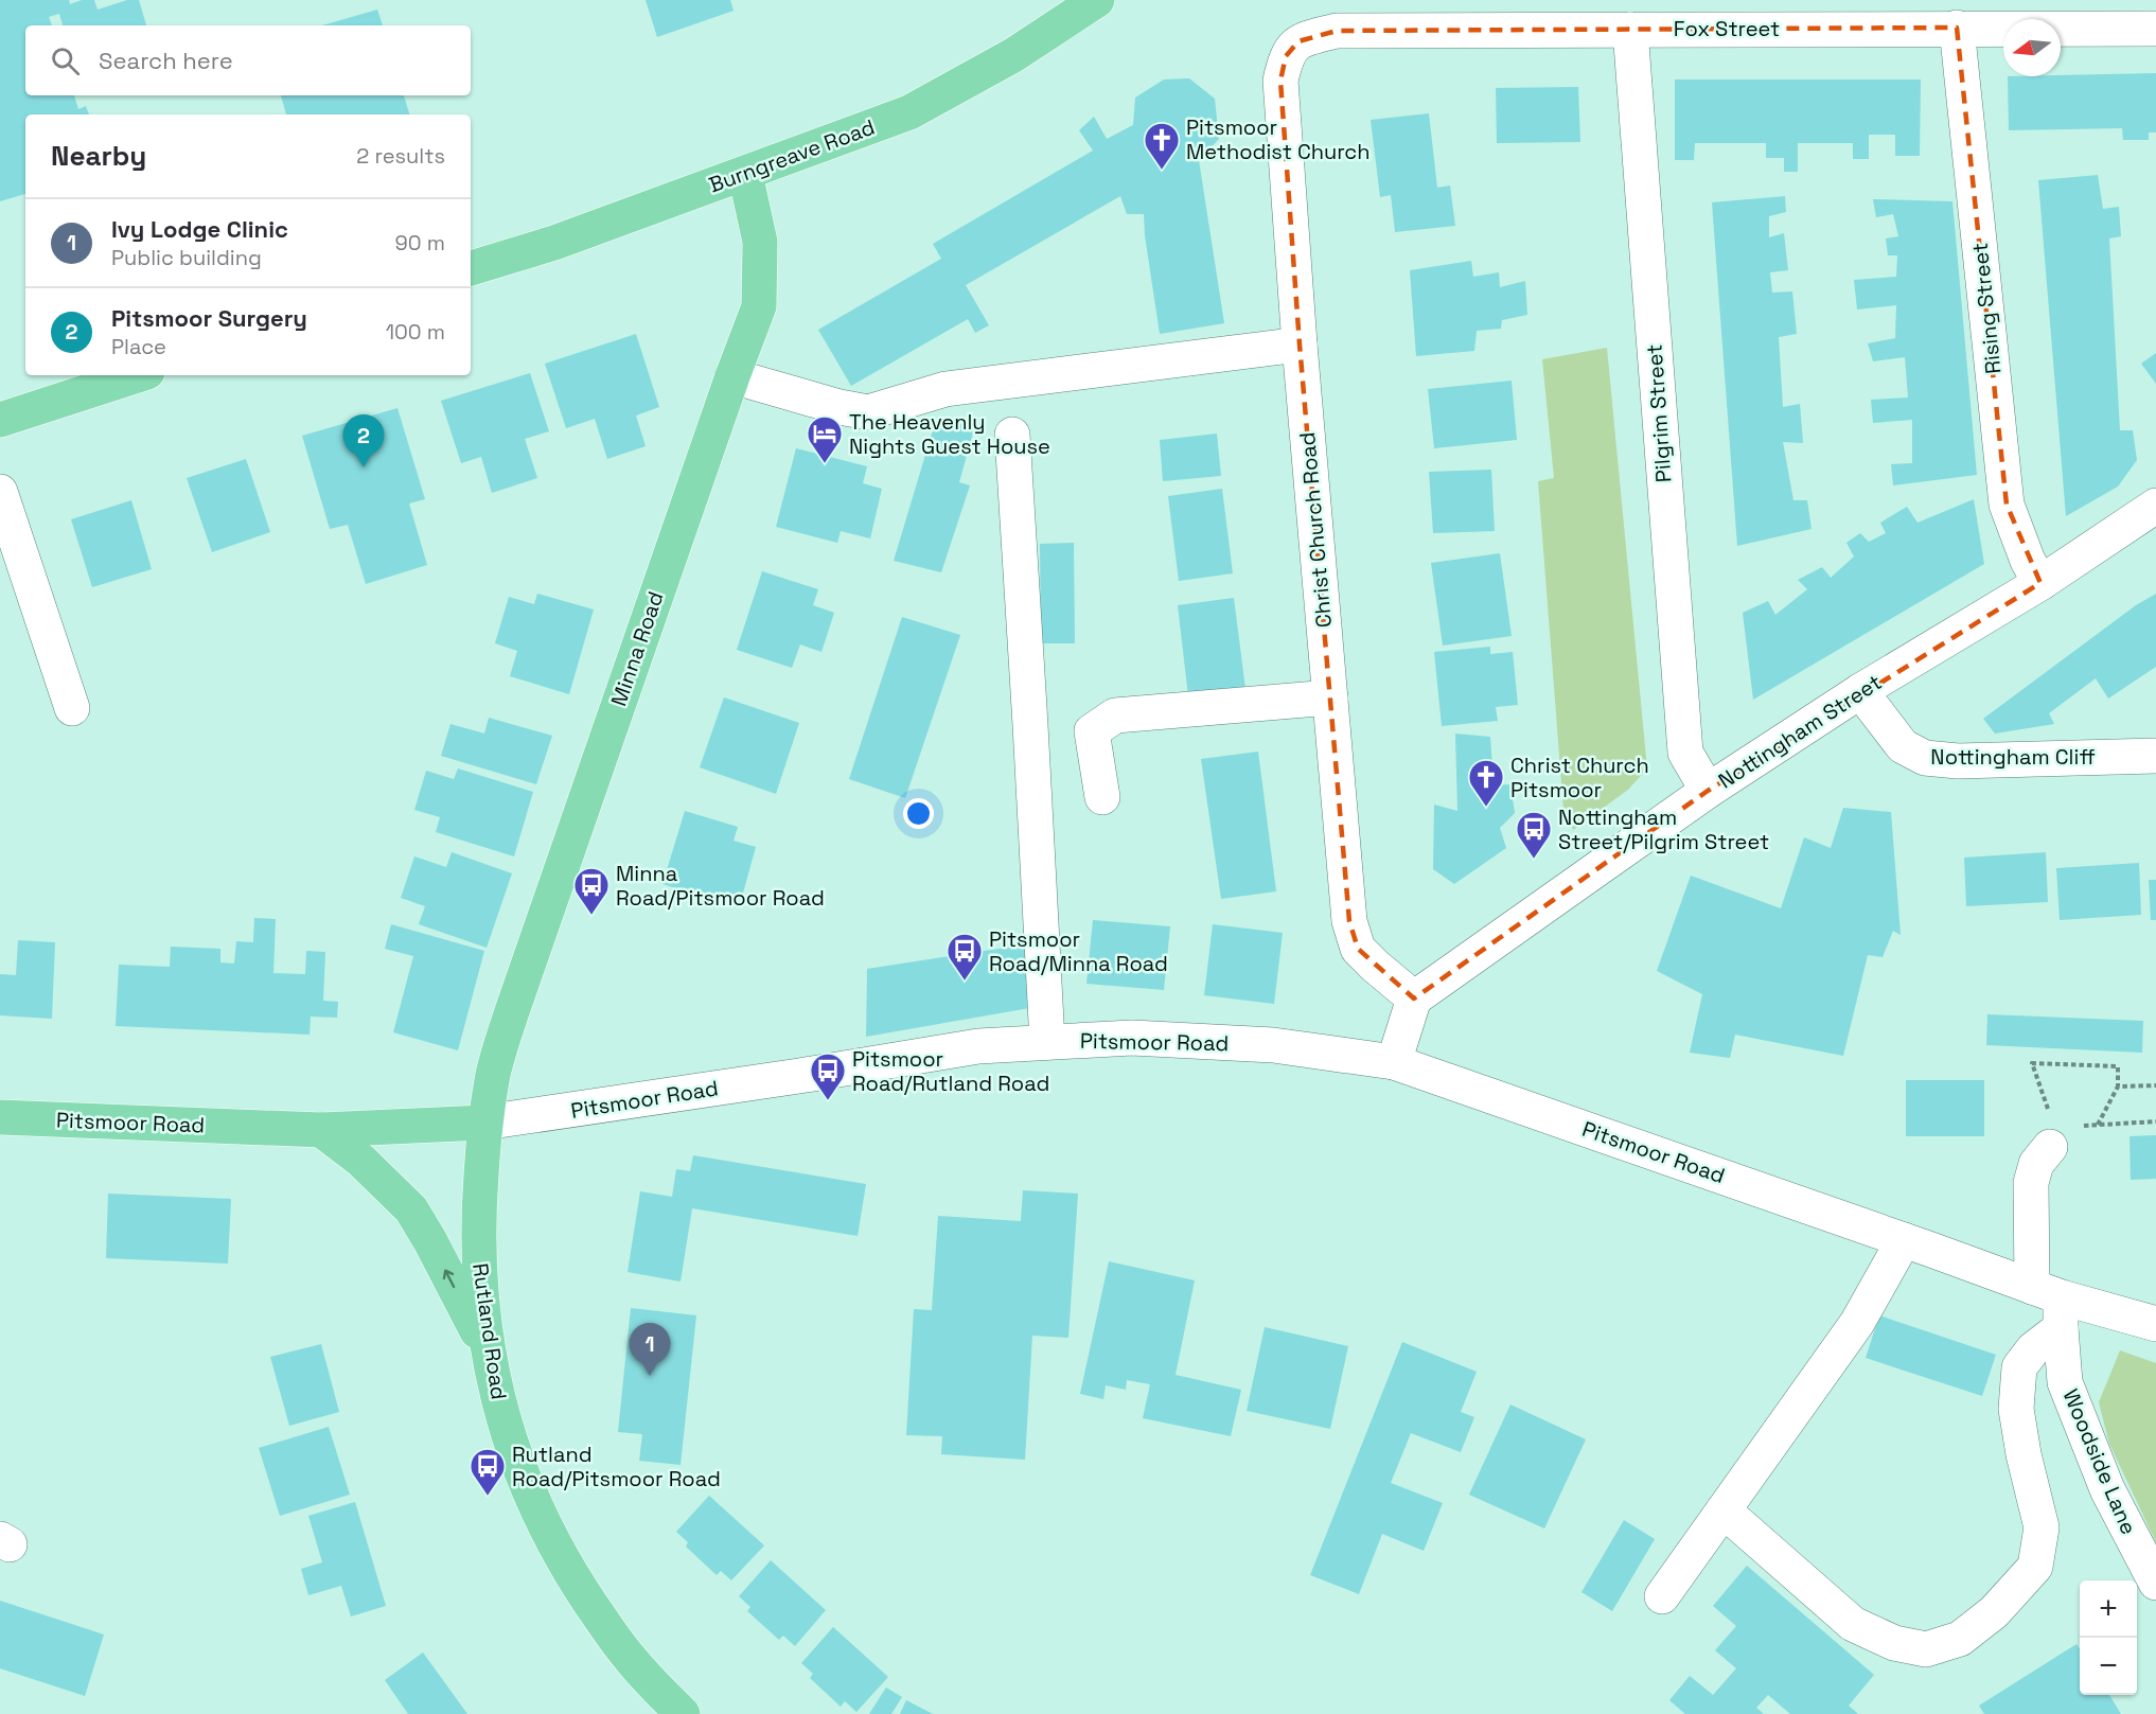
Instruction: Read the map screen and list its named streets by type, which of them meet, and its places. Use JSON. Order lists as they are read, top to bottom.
{
  "streets": {
    "main road": [
      "Burngreave Road",
      "Minna Road",
      "Pitsmoor Road",
      "Rutland Road"
    ],
    "street": [
      "Fox Street",
      "Rising Street",
      "Pilgrim Street",
      "Christ Church Road",
      "Nottingham Street",
      "Nottingham Cliff",
      "Woodside Lane"
    ]
  },
  "crossings": [
    ["Fox Street", "Rising Street"],
    ["Fox Street", "Pilgrim Street"],
    ["Fox Street", "Christ Church Road"],
    ["Burngreave Road", "Minna Road"],
    ["Rising Street", "Nottingham Street"],
    ["Pilgrim Street", "Nottingham Street"],
    ["Christ Church Road", "Nottingham Street"],
    ["Minna Road", "Pitsmoor Road"],
    ["Minna Road", "Rutland Road"],
    ["Nottingham Street", "Nottingham Cliff"],
    ["Pitsmoor Road", "Rutland Road"],
    ["Pitsmoor Road", "Woodside Lane"]
  ],
  "places": {
    "church": ["Pitsmoor Methodist Church", "Christ Church Pitsmoor"],
    "hotel": ["The Heavenly Nights Guest House"],
    "bus stop": [
      "Nottingham Street/Pilgrim Street",
      "Minna Road/Pitsmoor Road",
      "Pitsmoor Road/Minna Road",
      "Pitsmoor Road/Rutland Road",
      "Rutland Road/Pitsmoor Road"
    ]
  },
  "north": "left",
  "page": {
    "search": "Search here",
    "heading": ["Nearby", "2 results"],
    "list": [
      {
        "mark": "1",
        "name": "Ivy Lodge Clinic",
        "note": "Public building",
        "value": "90 m"
      },
      {
        "mark": "2",
        "name": "Pitsmoor Surgery",
        "note": "Place",
        "value": "100 m"
      }
    ],
    "pins": ["2", "1"],
    "map_buttons": ["+", "−"]
  }
}
